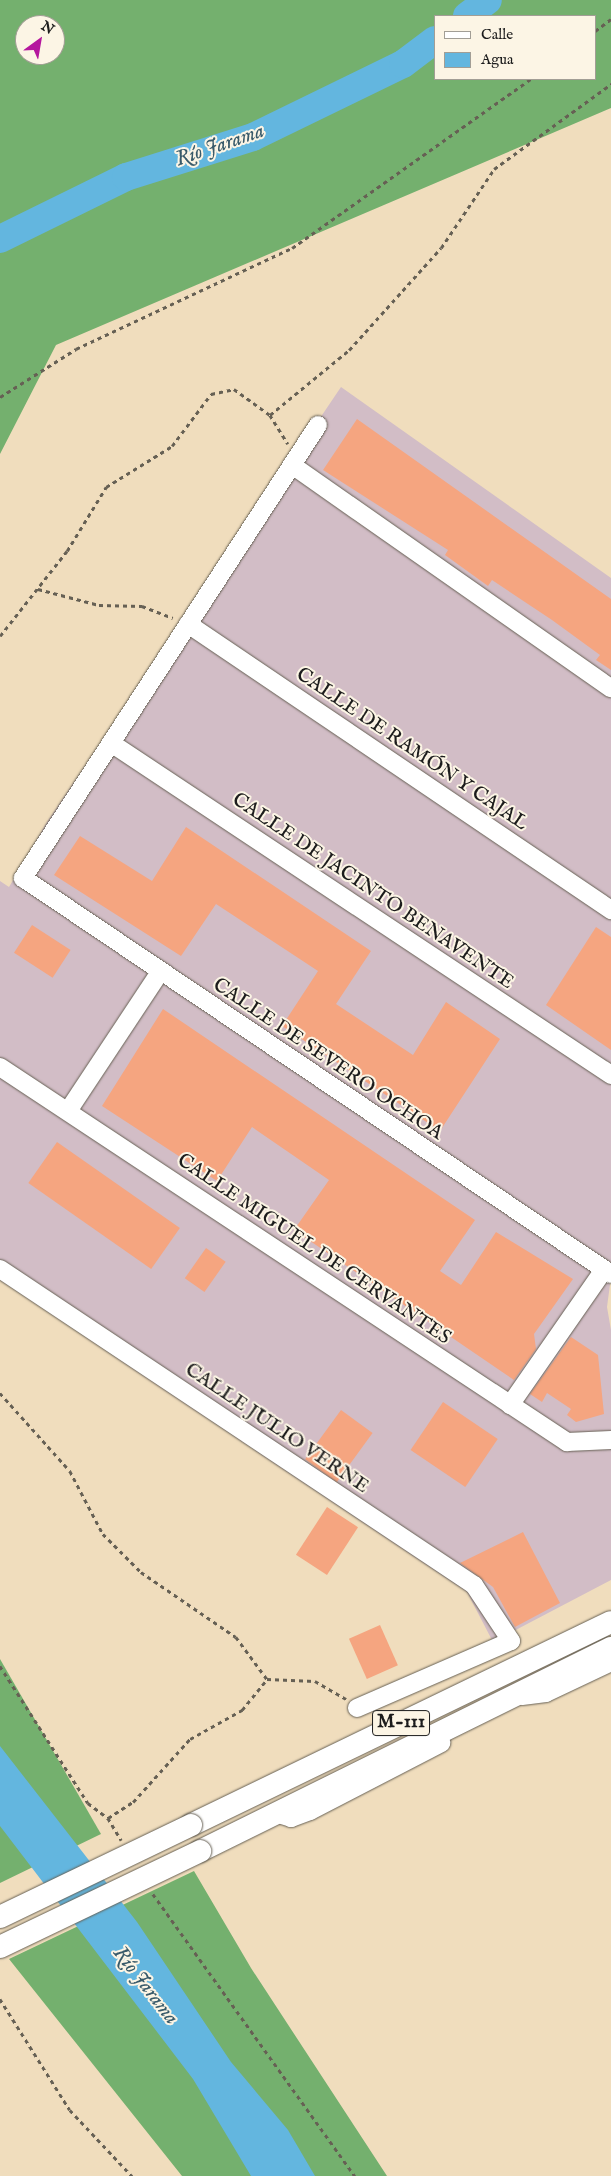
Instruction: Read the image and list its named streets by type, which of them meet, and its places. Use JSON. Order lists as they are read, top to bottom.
{
  "streets": {
    "main road": ["M-111"],
    "street": [
      "CALLE DE RAMÓN Y CAJAL",
      "CALLE DE JACINTO BENAVENTE",
      "CALLE DE SEVERO OCHOA",
      "CALLE MIGUEL DE CERVANTES",
      "CALLE JULIO VERNE"
    ]
  },
  "crossings": [
    ["CALLE DE JACINTO BENAVENTE", "CALLE DE SEVERO OCHOA"]
  ],
  "water": ["Río Jarama"],
  "legend": ["Calle", "Agua"],
  "north": "top right"
}
